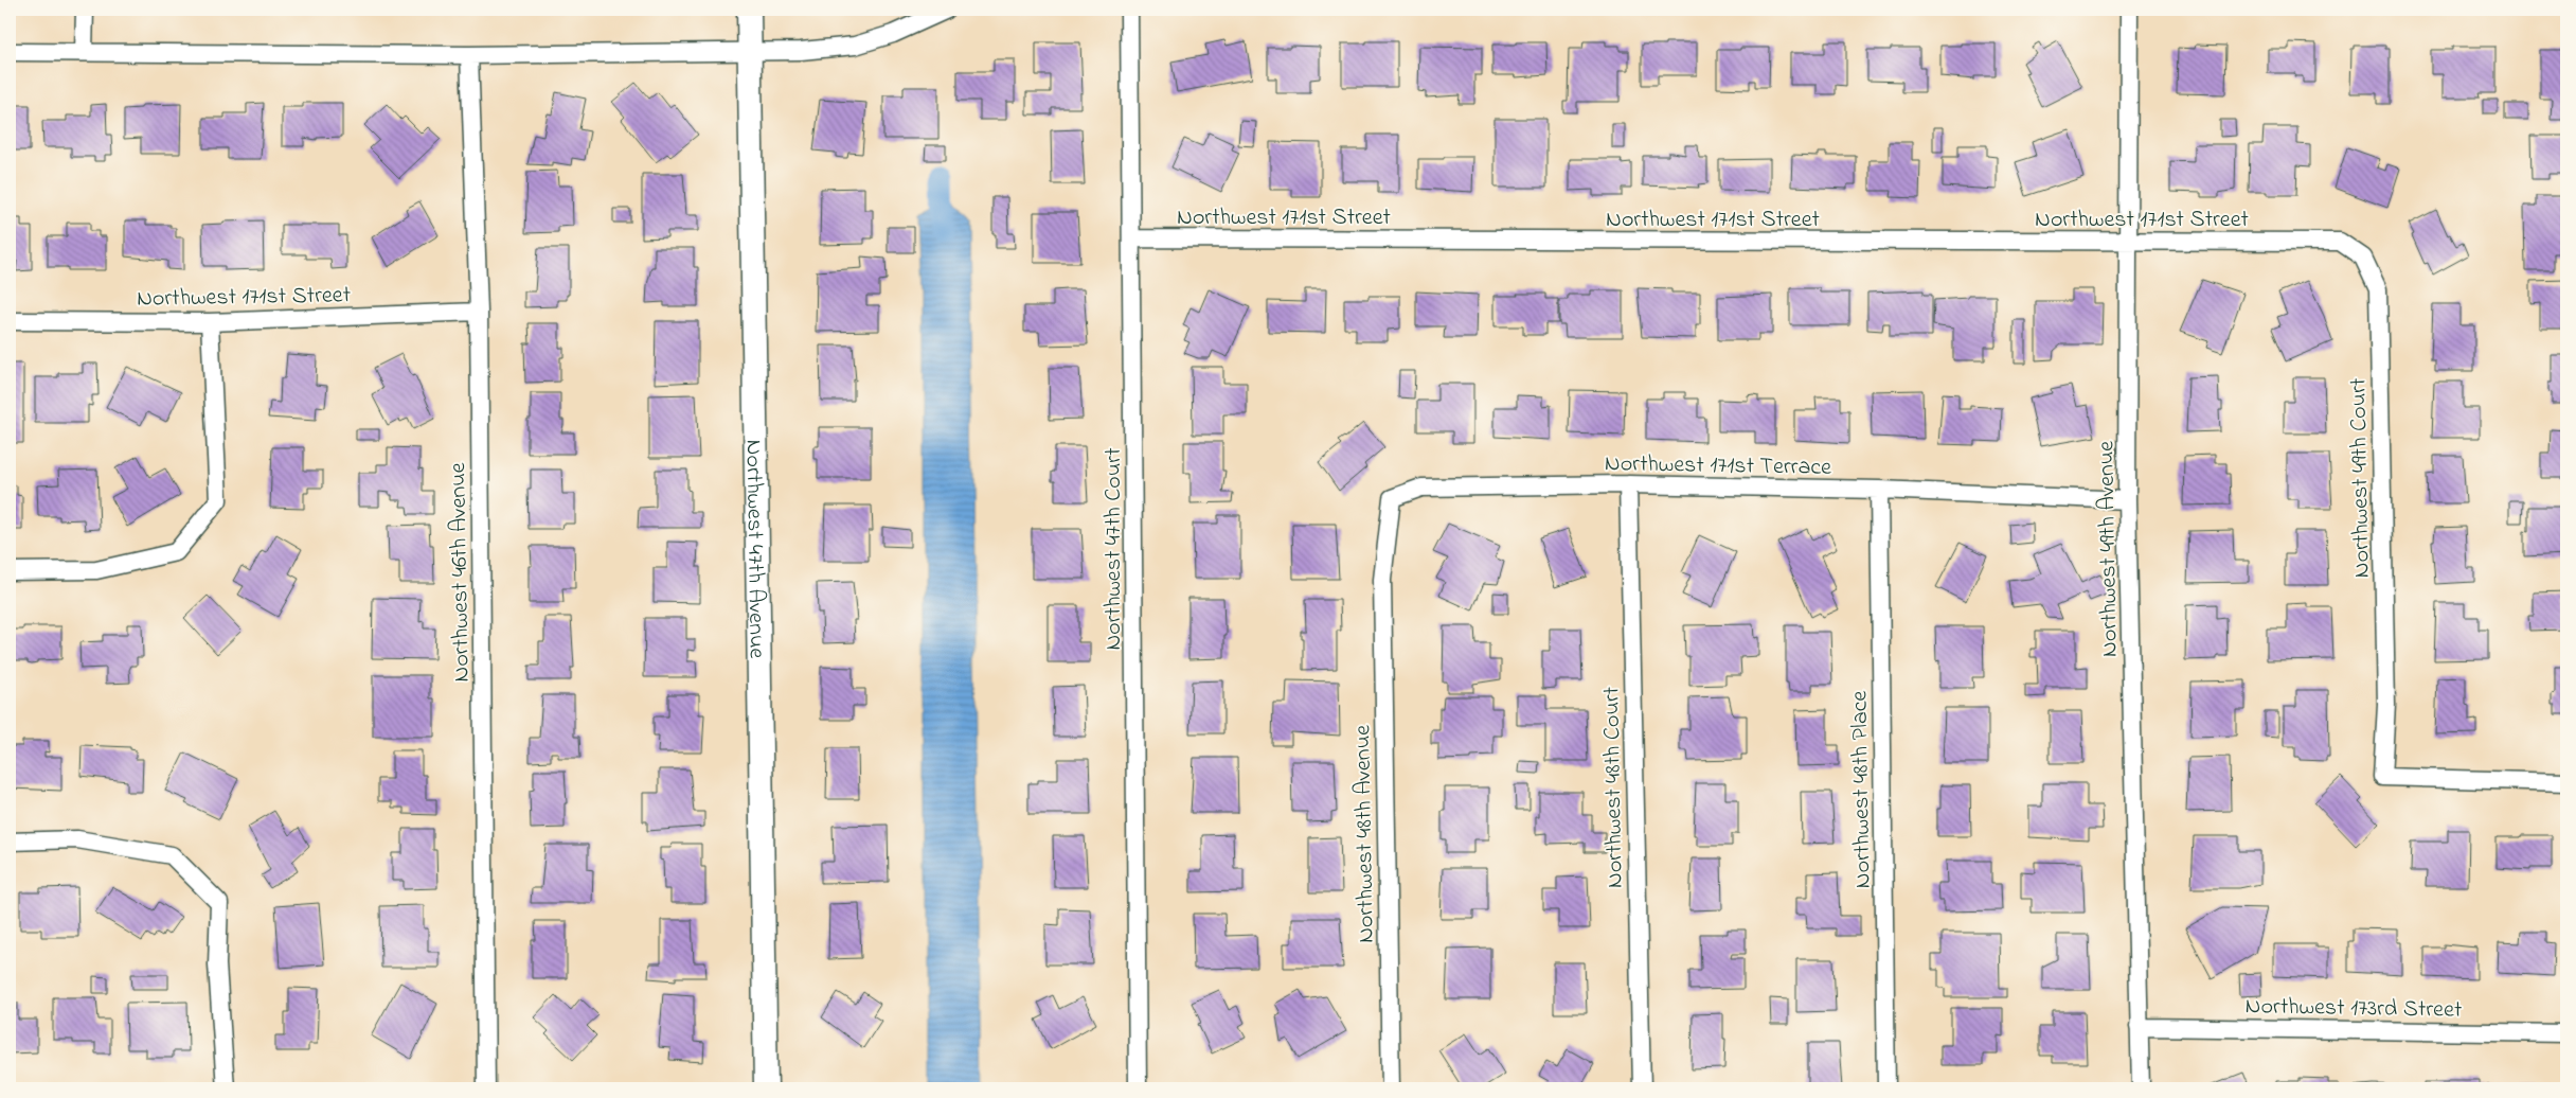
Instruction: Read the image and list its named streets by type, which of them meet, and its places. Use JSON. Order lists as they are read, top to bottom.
{
  "streets": {
    "main road": ["Northwest 47th Avenue"],
    "street": [
      "Northwest 171st Street",
      "Northwest 171st Terrace",
      "Northwest 49th Court",
      "Northwest 47th Court",
      "Northwest 49th Avenue",
      "Northwest 46th Avenue",
      "Northwest 48th Court",
      "Northwest 48th Place",
      "Northwest 48th Avenue",
      "Northwest 173rd Street"
    ]
  },
  "crossings": [
    ["Northwest 171st Street", "Northwest 49th Court"],
    ["Northwest 171st Street", "Northwest 47th Court"],
    ["Northwest 171st Street", "Northwest 49th Avenue"],
    ["Northwest 171st Street", "Northwest 46th Avenue"],
    ["Northwest 171st Terrace", "Northwest 49th Avenue"],
    ["Northwest 171st Terrace", "Northwest 48th Court"],
    ["Northwest 171st Terrace", "Northwest 48th Place"],
    ["Northwest 171st Terrace", "Northwest 48th Avenue"],
    ["Northwest 49th Avenue", "Northwest 173rd Street"]
  ]
}
